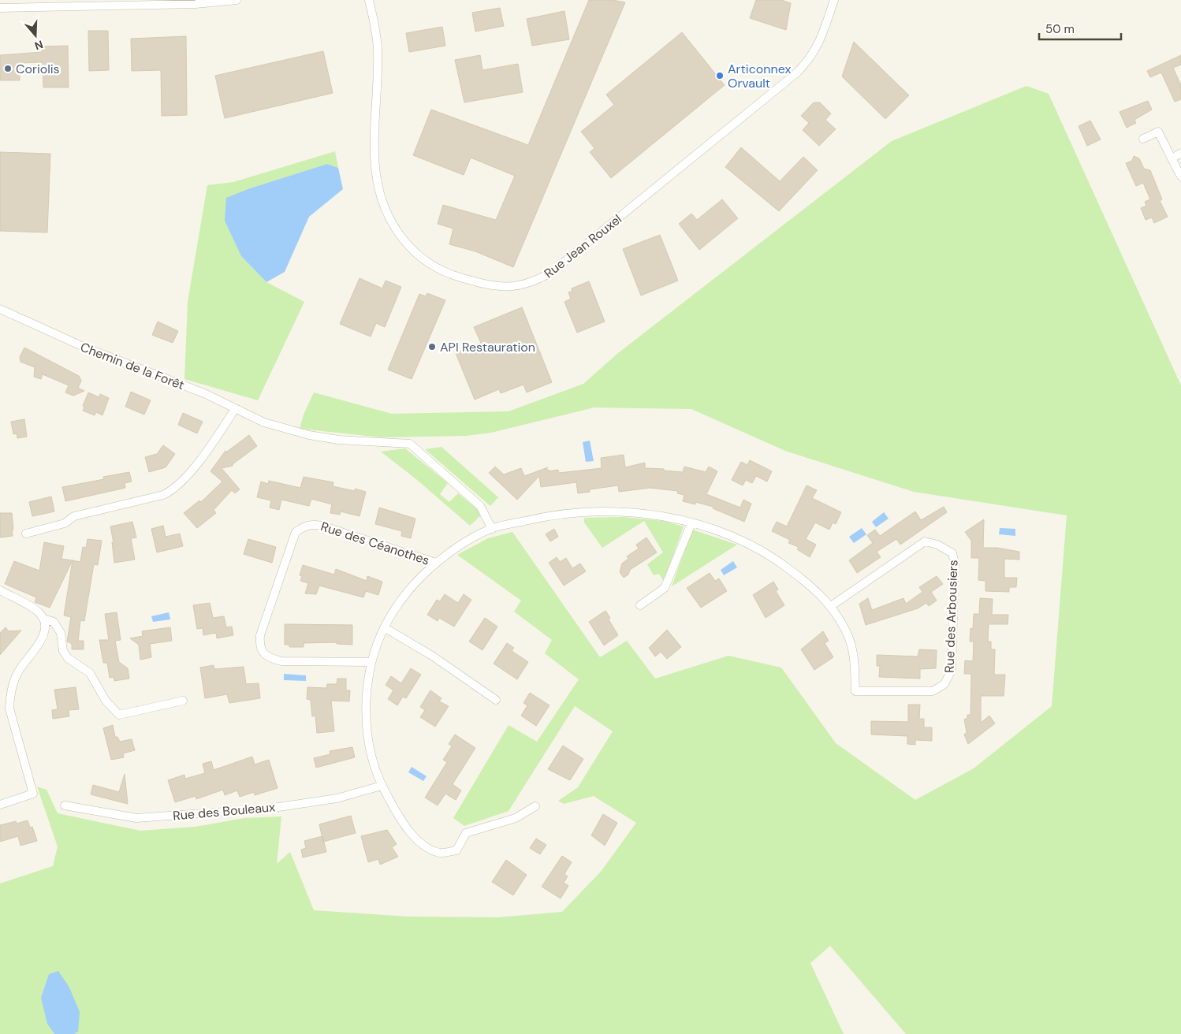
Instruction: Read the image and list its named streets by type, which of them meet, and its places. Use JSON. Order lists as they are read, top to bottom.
{
  "streets": {
    "street": [
      "Rue Jean Rouxel",
      "Chemin de la Forêt",
      "Rue des Céanothes",
      "Rue des Arbousiers",
      "Rue des Bouleaux"
    ]
  },
  "places": ["Coriolis", "Articonnex Orvault", "API Restauration"],
  "scale_bar": "50 m",
  "north": "bottom"
}
